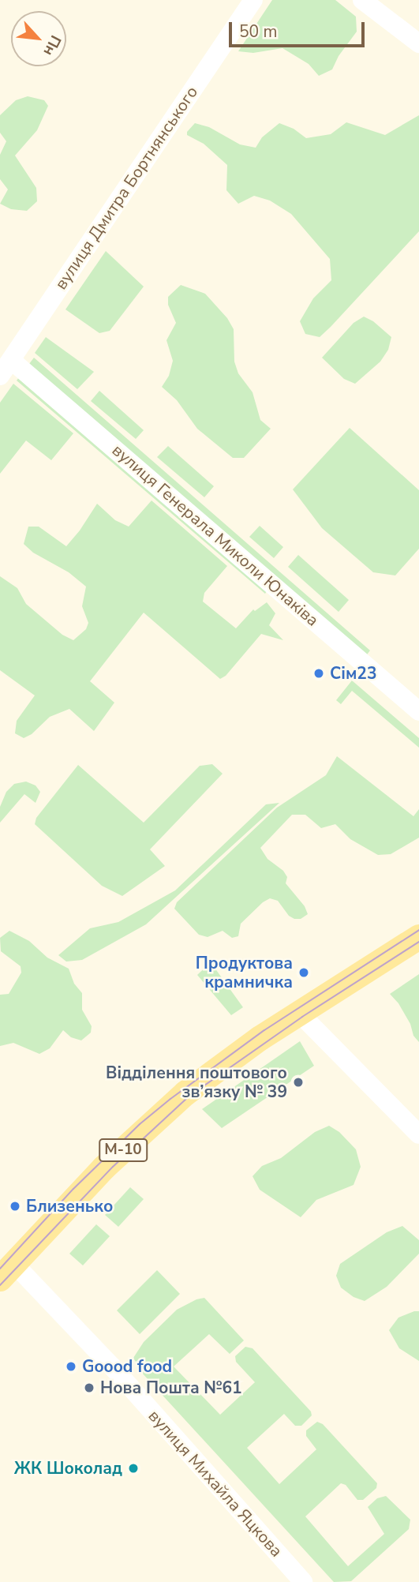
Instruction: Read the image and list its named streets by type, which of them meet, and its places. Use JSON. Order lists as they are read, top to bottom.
{
  "streets": {
    "main road": ["М-10"],
    "street": ["вулиця Дмитра Бортнянського", "вулиця Генерала Миколи Юнаківа", "вулиця Михайла Яцкова"]
  },
  "crossings": [
    ["вулиця Дмитра Бортнянського", "вулиця Генерала Миколи Юнаківа"],
    ["М-10", "вулиця Михайла Яцкова"]
  ],
  "places": [
    "Сім23",
    "Продуктова крамничка",
    "Відділення поштового зв’язку № 39",
    "Близенько",
    "Goood food",
    "Нова Пошта №61",
    "ЖК Шоколад"
  ],
  "scale_bar": "50 m",
  "north": "bottom right"
}
